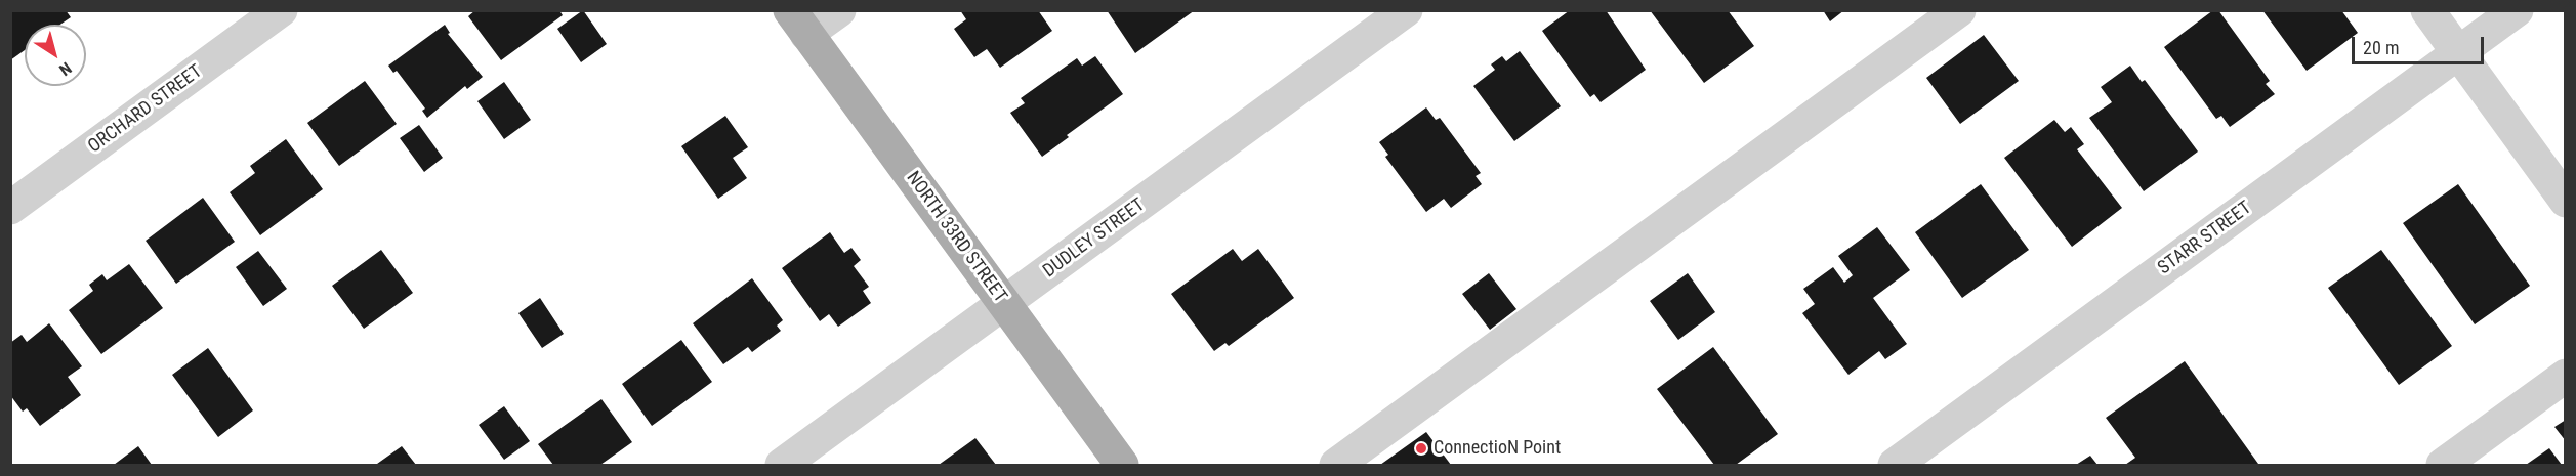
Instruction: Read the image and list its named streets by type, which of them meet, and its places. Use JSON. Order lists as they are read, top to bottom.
{
  "streets": {
    "main road": ["NORTH 33RD STREET"],
    "street": ["ORCHARD STREET", "DUDLEY STREET", "STARR STREET"]
  },
  "crossings": [
    ["NORTH 33RD STREET", "DUDLEY STREET"]
  ],
  "places": ["ConnectioN Point"],
  "scale_bar": "20 m",
  "north": "bottom right"
}
